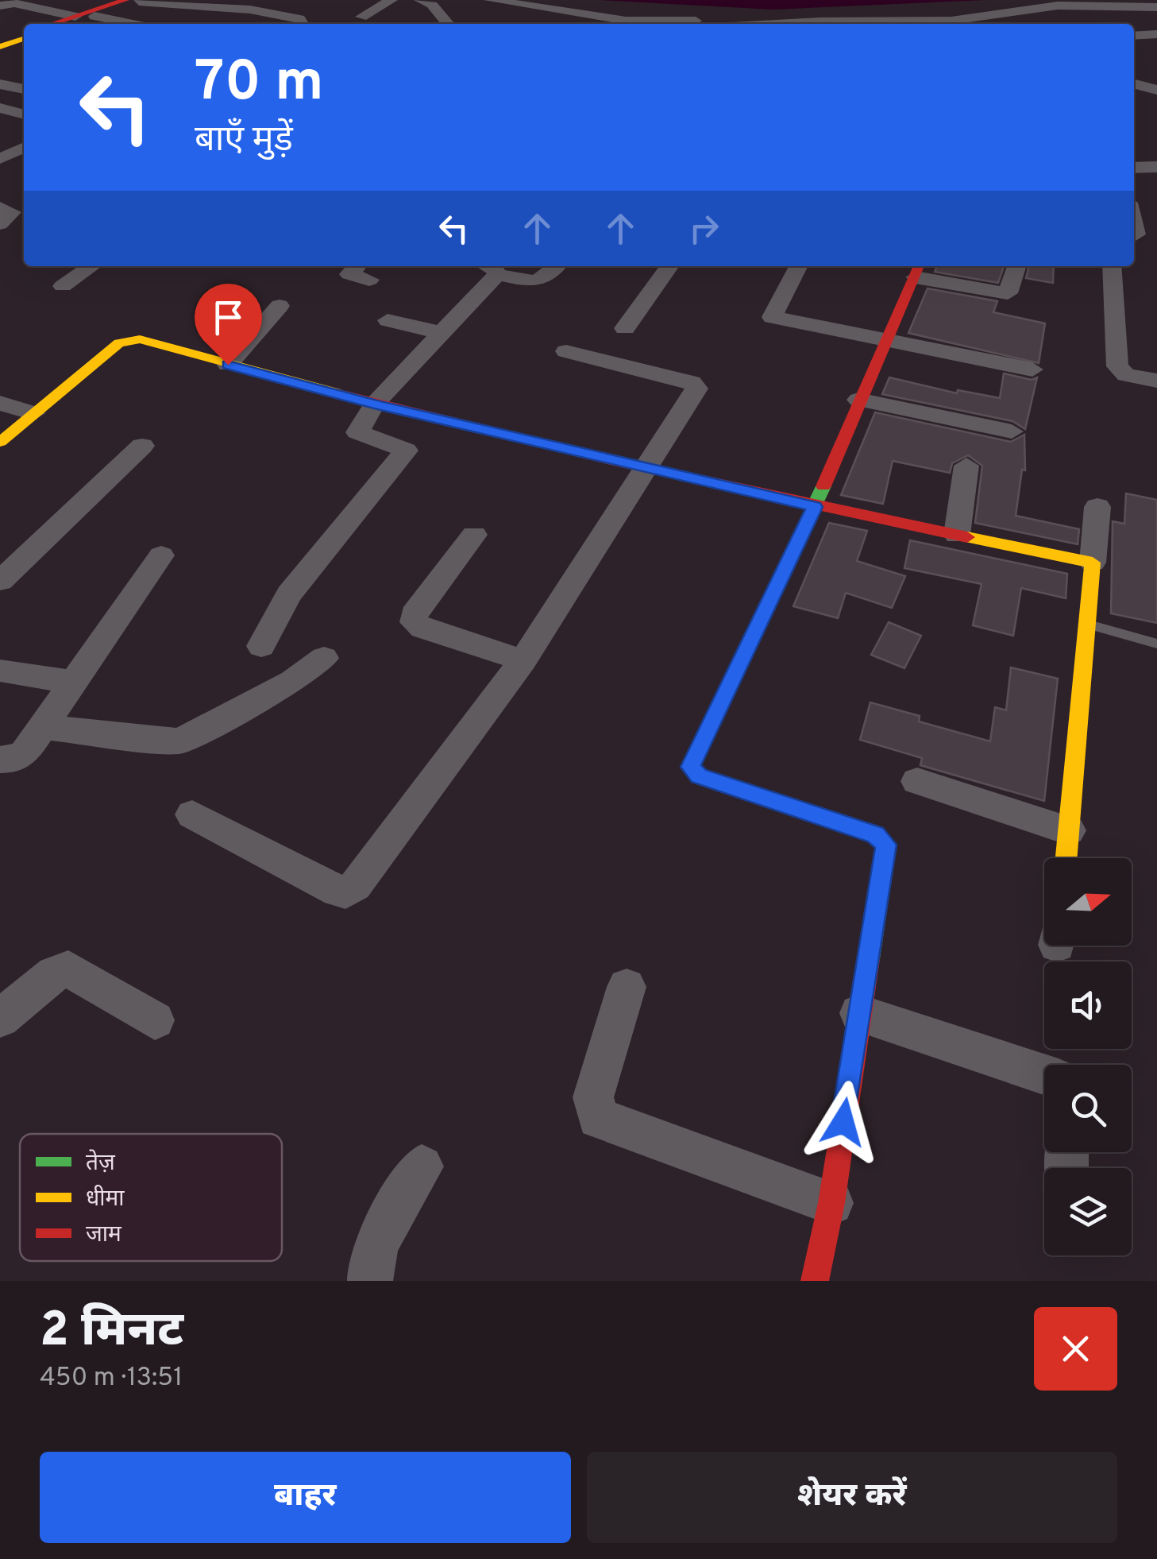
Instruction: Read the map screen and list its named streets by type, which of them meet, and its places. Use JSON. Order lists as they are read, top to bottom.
{
  "legend": ["तेज़", "धीमा", "जाम"],
  "north": "right",
  "page": {
    "turn": ["70 m", "बाएँ मुड़ें"],
    "heading": ["2 मिनट", "450 m · 13:51"],
    "buttons": ["बाहर", "शेयर करें"]
  }
}
